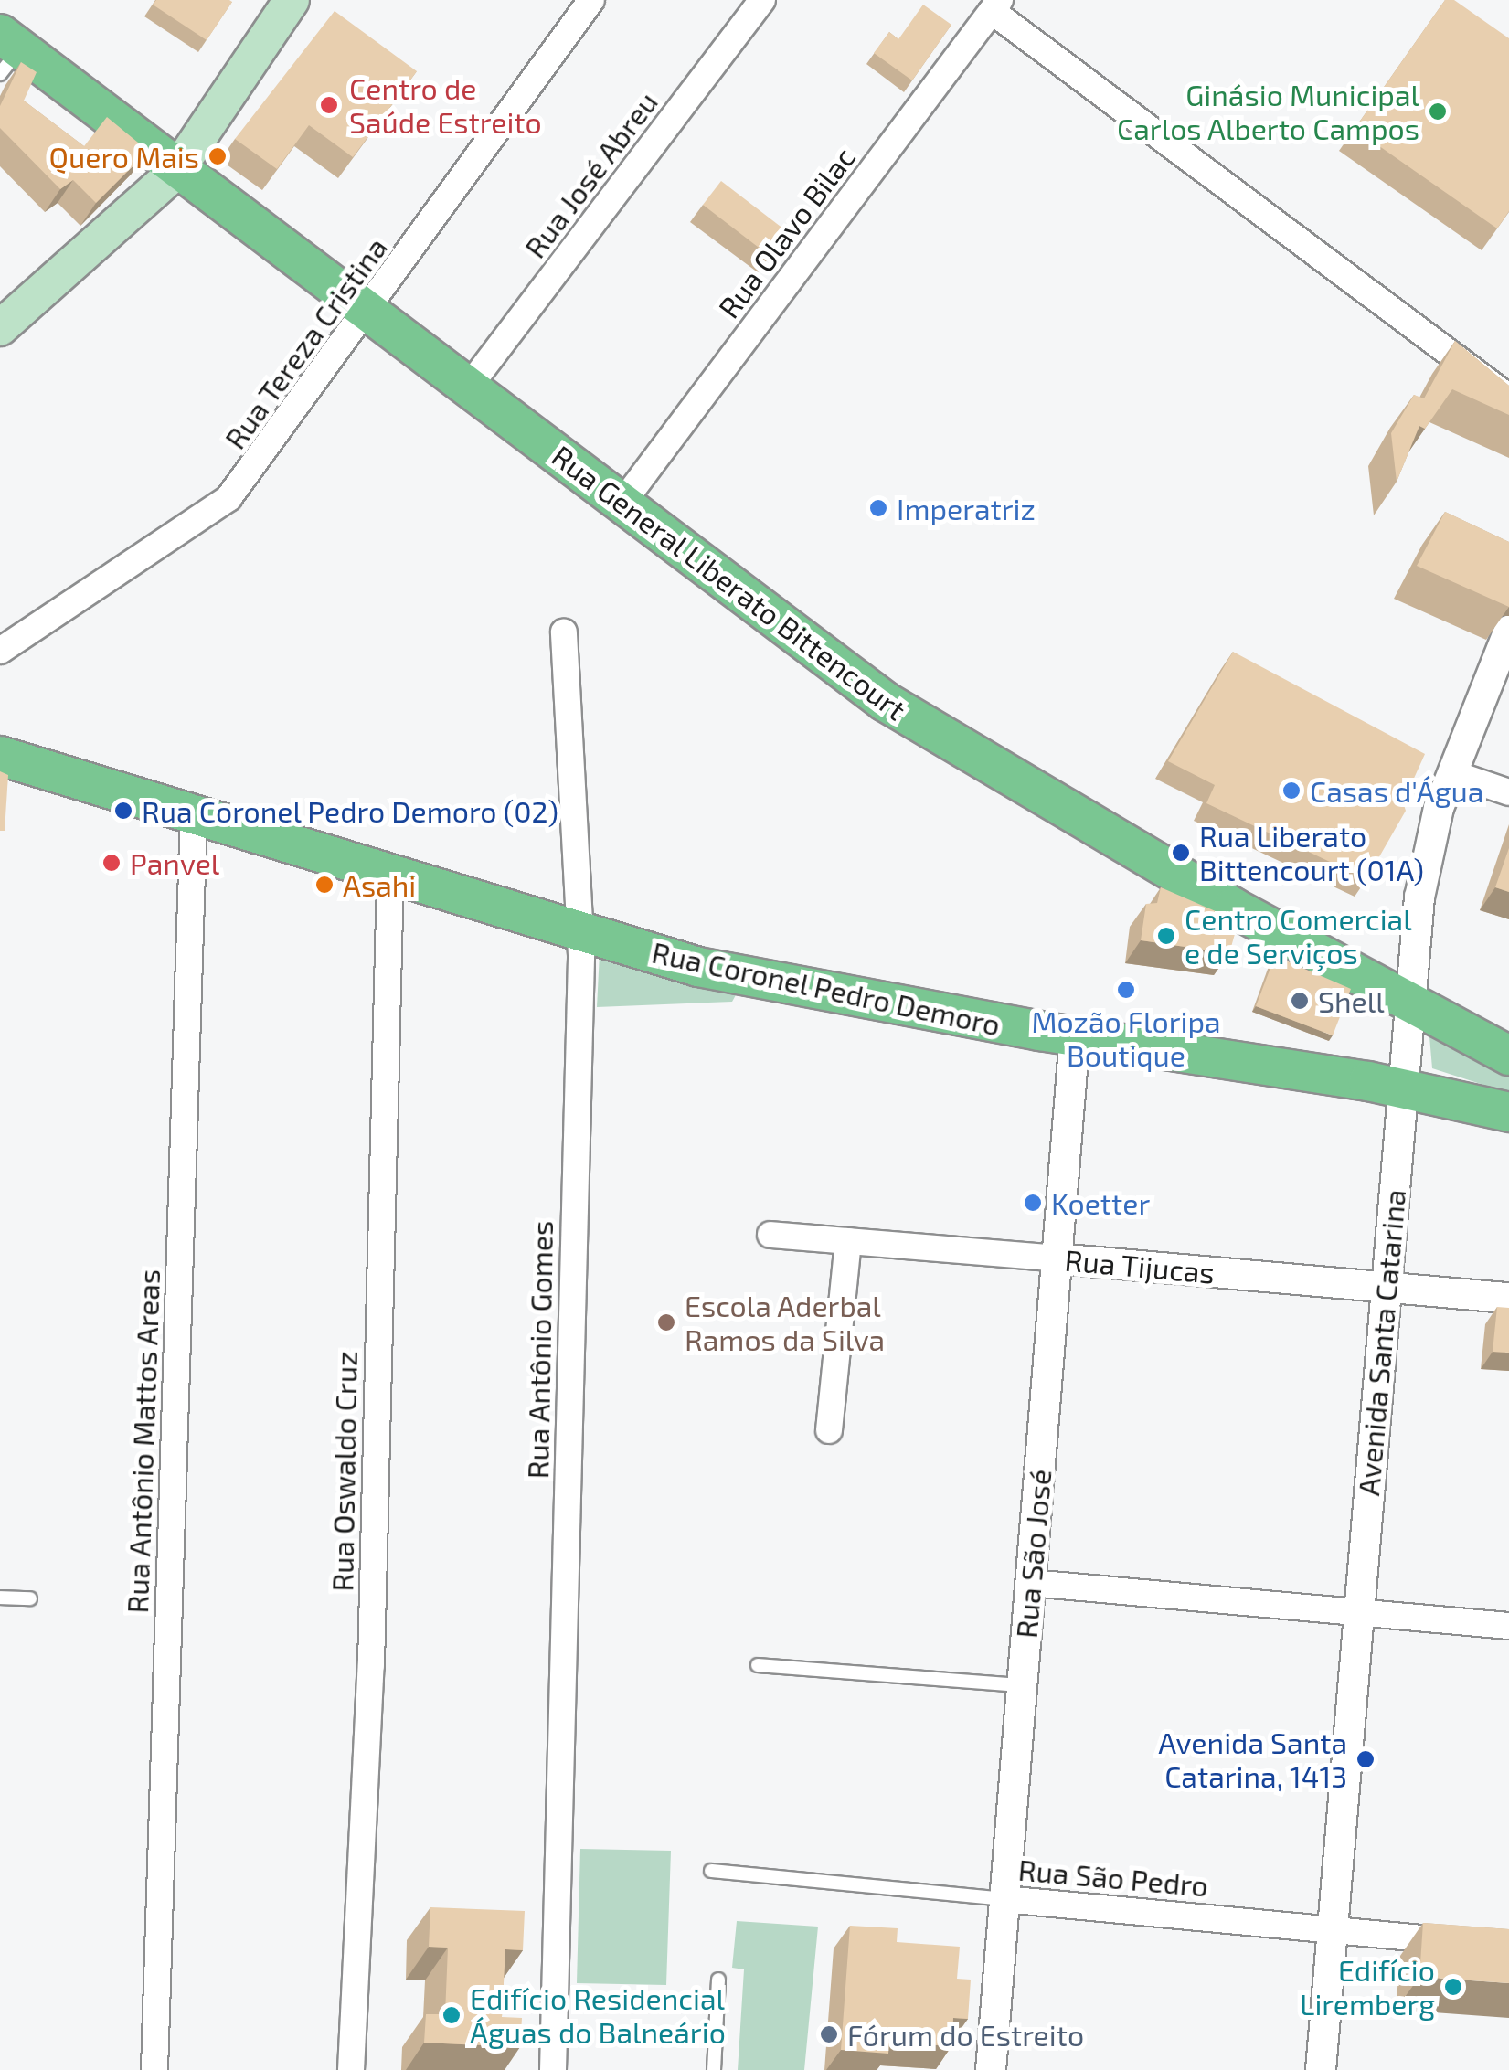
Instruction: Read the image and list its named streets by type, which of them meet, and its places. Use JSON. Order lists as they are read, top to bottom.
{
  "streets": {
    "main road": ["Rua General Liberato Bittencourt", "Rua Coronel Pedro Demoro"],
    "street": [
      "Rua José Abreu",
      "Rua Olavo Bilac",
      "Rua Tereza Cristina",
      "Rua Tijucas",
      "Avenida Santa Catarina",
      "Rua Antônio Gomes",
      "Rua Antônio Mattos Areas",
      "Rua Oswaldo Cruz",
      "Rua São José",
      "Rua São Pedro"
    ]
  },
  "crossings": [
    ["Rua José Abreu", "Rua General Liberato Bittencourt"],
    ["Rua Olavo Bilac", "Rua General Liberato Bittencourt"],
    ["Rua Tereza Cristina", "Rua General Liberato Bittencourt"],
    ["Rua General Liberato Bittencourt", "Avenida Santa Catarina"],
    ["Rua Coronel Pedro Demoro", "Avenida Santa Catarina"],
    ["Rua Coronel Pedro Demoro", "Rua Antônio Gomes"],
    ["Rua Coronel Pedro Demoro", "Rua Antônio Mattos Areas"],
    ["Rua Coronel Pedro Demoro", "Rua Oswaldo Cruz"],
    ["Rua Coronel Pedro Demoro", "Rua São José"],
    ["Rua Tijucas", "Avenida Santa Catarina"],
    ["Rua Tijucas", "Rua São José"],
    ["Avenida Santa Catarina", "Rua São Pedro"],
    ["Rua São José", "Rua São Pedro"]
  ],
  "places": [
    "Centro de Saúde Estreito",
    "Ginásio Municipal Carlos Alberto Campos",
    "Quero Mais",
    "Imperatriz",
    "Casas d'Água",
    "Rua Coronel Pedro Demoro (02)",
    "Rua Liberato Bittencourt (01A)",
    "Panvel",
    "Asahi",
    "Centro Comercial e de Serviços",
    "Mozão Floripa Boutique",
    "Shell",
    "Koetter",
    "Escola Aderbal Ramos da Silva",
    "Avenida Santa Catarina, 1413",
    "Edifício Liremberg",
    "Edifício Residencial Águas do Balneário",
    "Fórum do Estreito"
  ]
}
